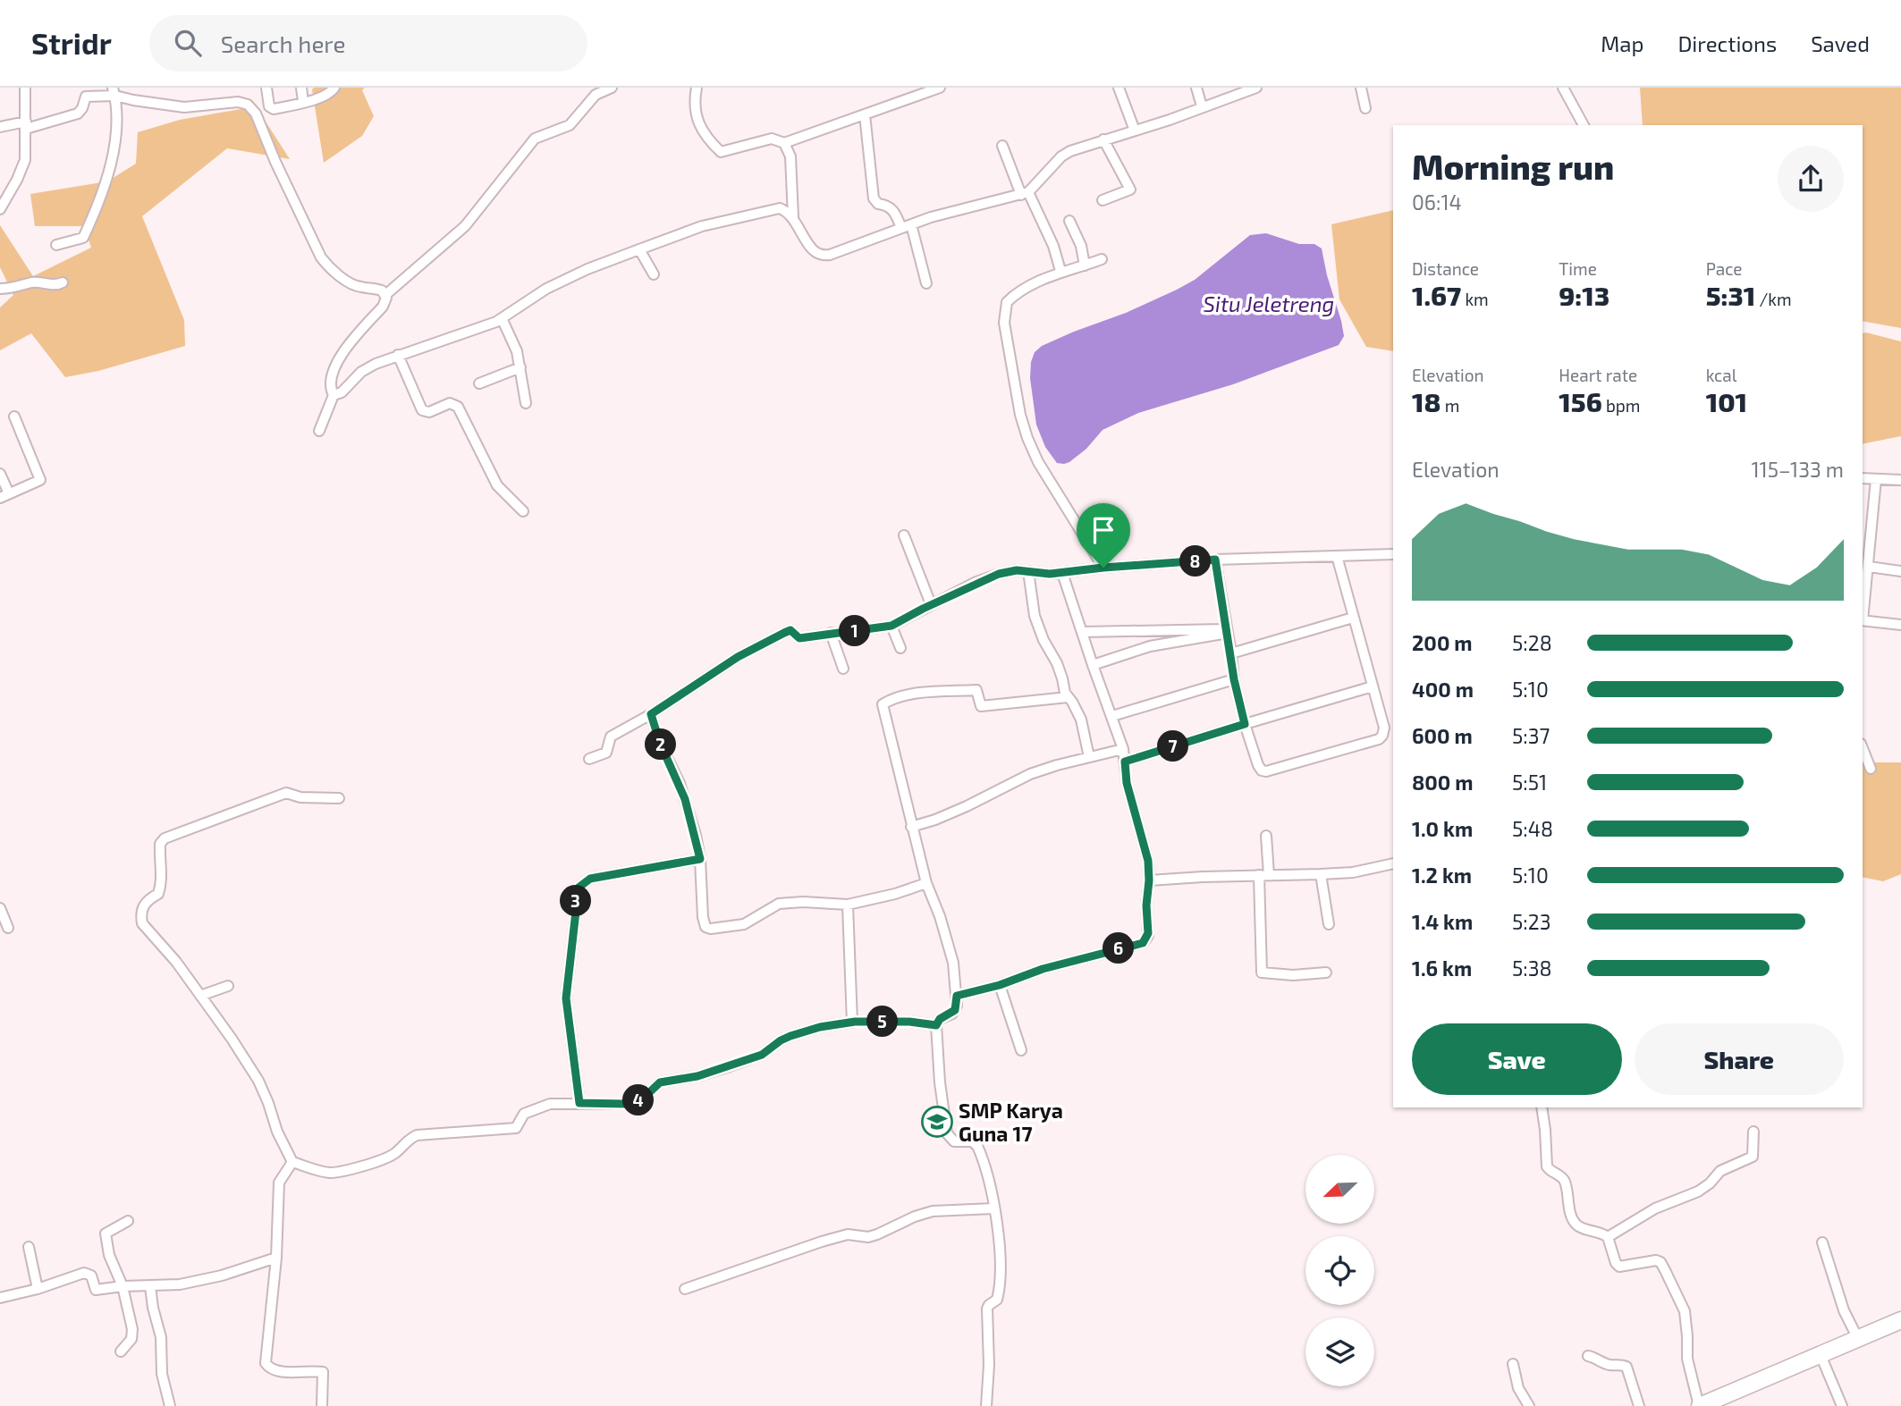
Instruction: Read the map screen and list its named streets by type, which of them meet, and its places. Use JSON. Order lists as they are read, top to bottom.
{
  "water": ["Situ Jeletreng"],
  "places": {
    "school or university": ["SMP Karya Guna 17"]
  },
  "north": "bottom left",
  "page": {
    "header": "Stridr",
    "search": "Search here",
    "nav": ["Map", "Directions", "Saved"],
    "heading": ["Morning run", "06:14"],
    "stats": [
      ["Distance", "1.67 km"],
      ["Time", "9:13"],
      ["Pace", "5:31 /km"],
      ["Elevation", "18 m"],
      ["Heart rate", "156 bpm"],
      ["kcal", "101"]
    ],
    "chart": ["Elevation", "115–133 m"],
    "pins": [
      "8",
      "1",
      "2",
      "7",
      "3",
      "6",
      "5",
      "4"
    ],
    "list": [
      {
        "name": "200 m",
        "note": "5:28"
      },
      {
        "name": "400 m",
        "note": "5:10"
      },
      {
        "name": "600 m",
        "note": "5:37"
      },
      {
        "name": "800 m",
        "note": "5:51"
      },
      {
        "name": "1.0 km",
        "note": "5:48"
      },
      {
        "name": "1.2 km",
        "note": "5:10"
      },
      {
        "name": "1.4 km",
        "note": "5:23"
      },
      {
        "name": "1.6 km",
        "note": "5:38"
      }
    ],
    "buttons": ["Save", "Share"]
  }
}
